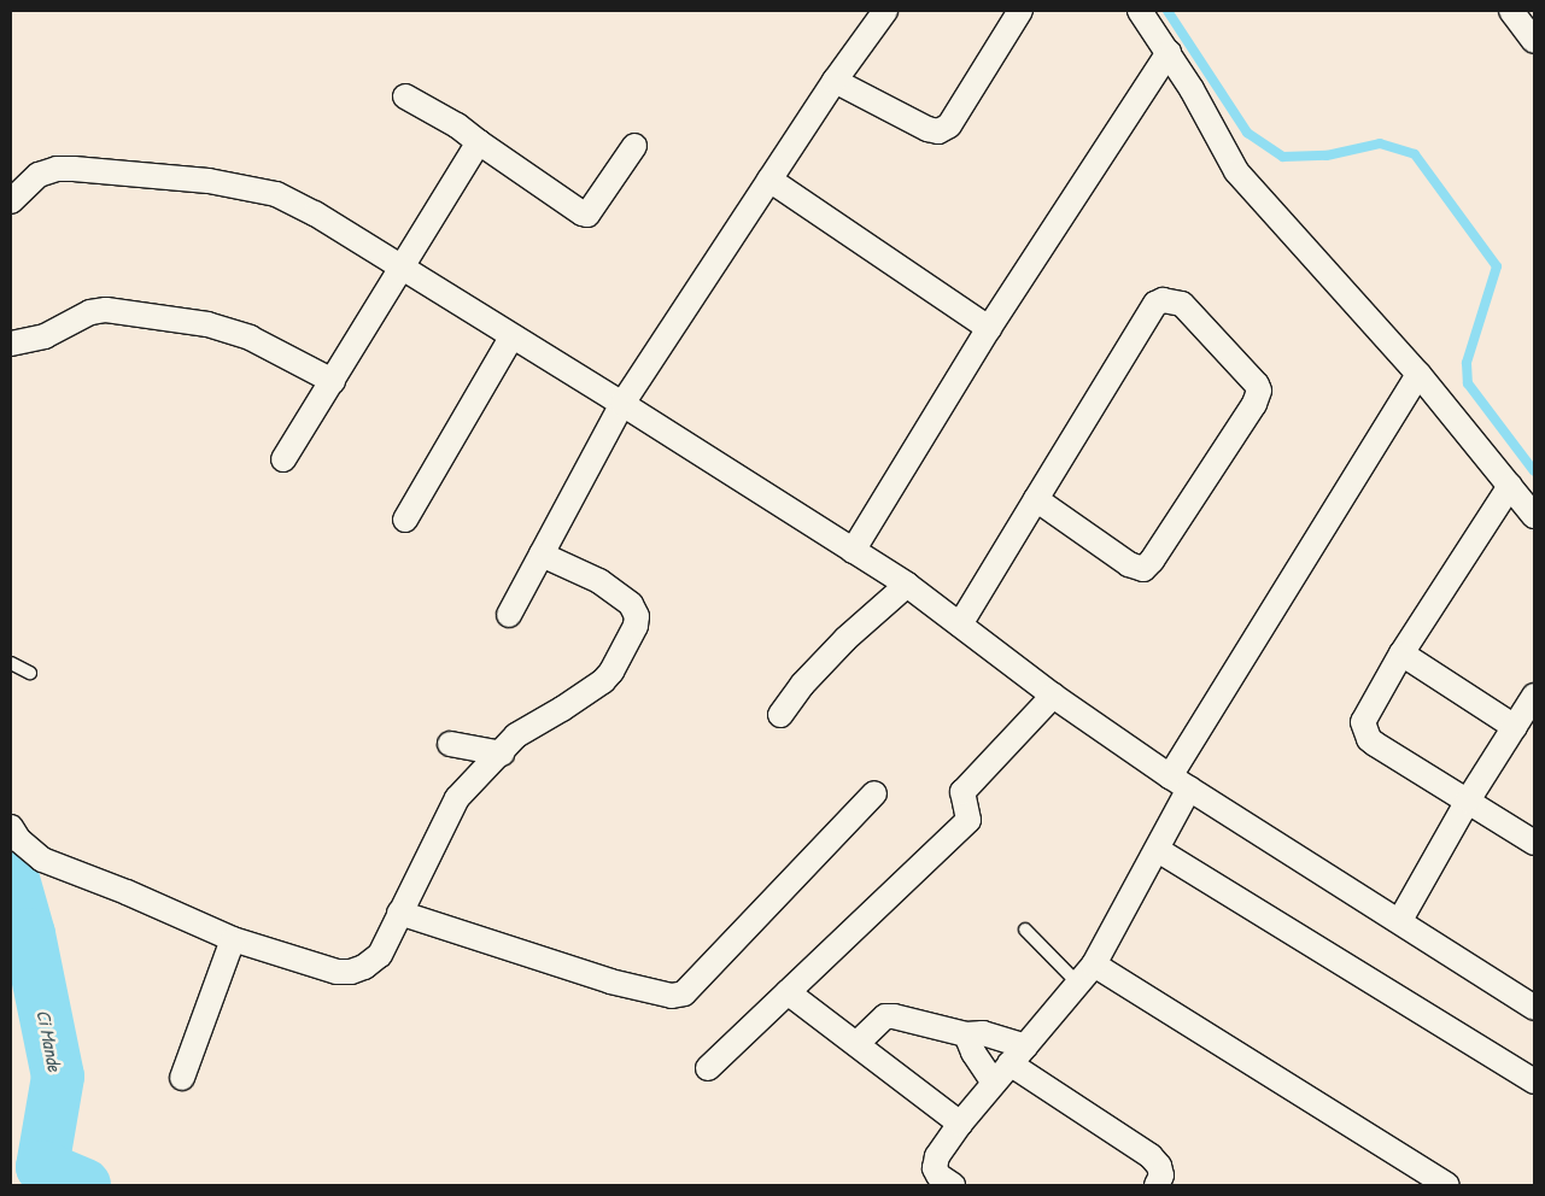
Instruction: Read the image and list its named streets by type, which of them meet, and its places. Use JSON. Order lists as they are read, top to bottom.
{
  "water": ["Ci Mande"]
}
